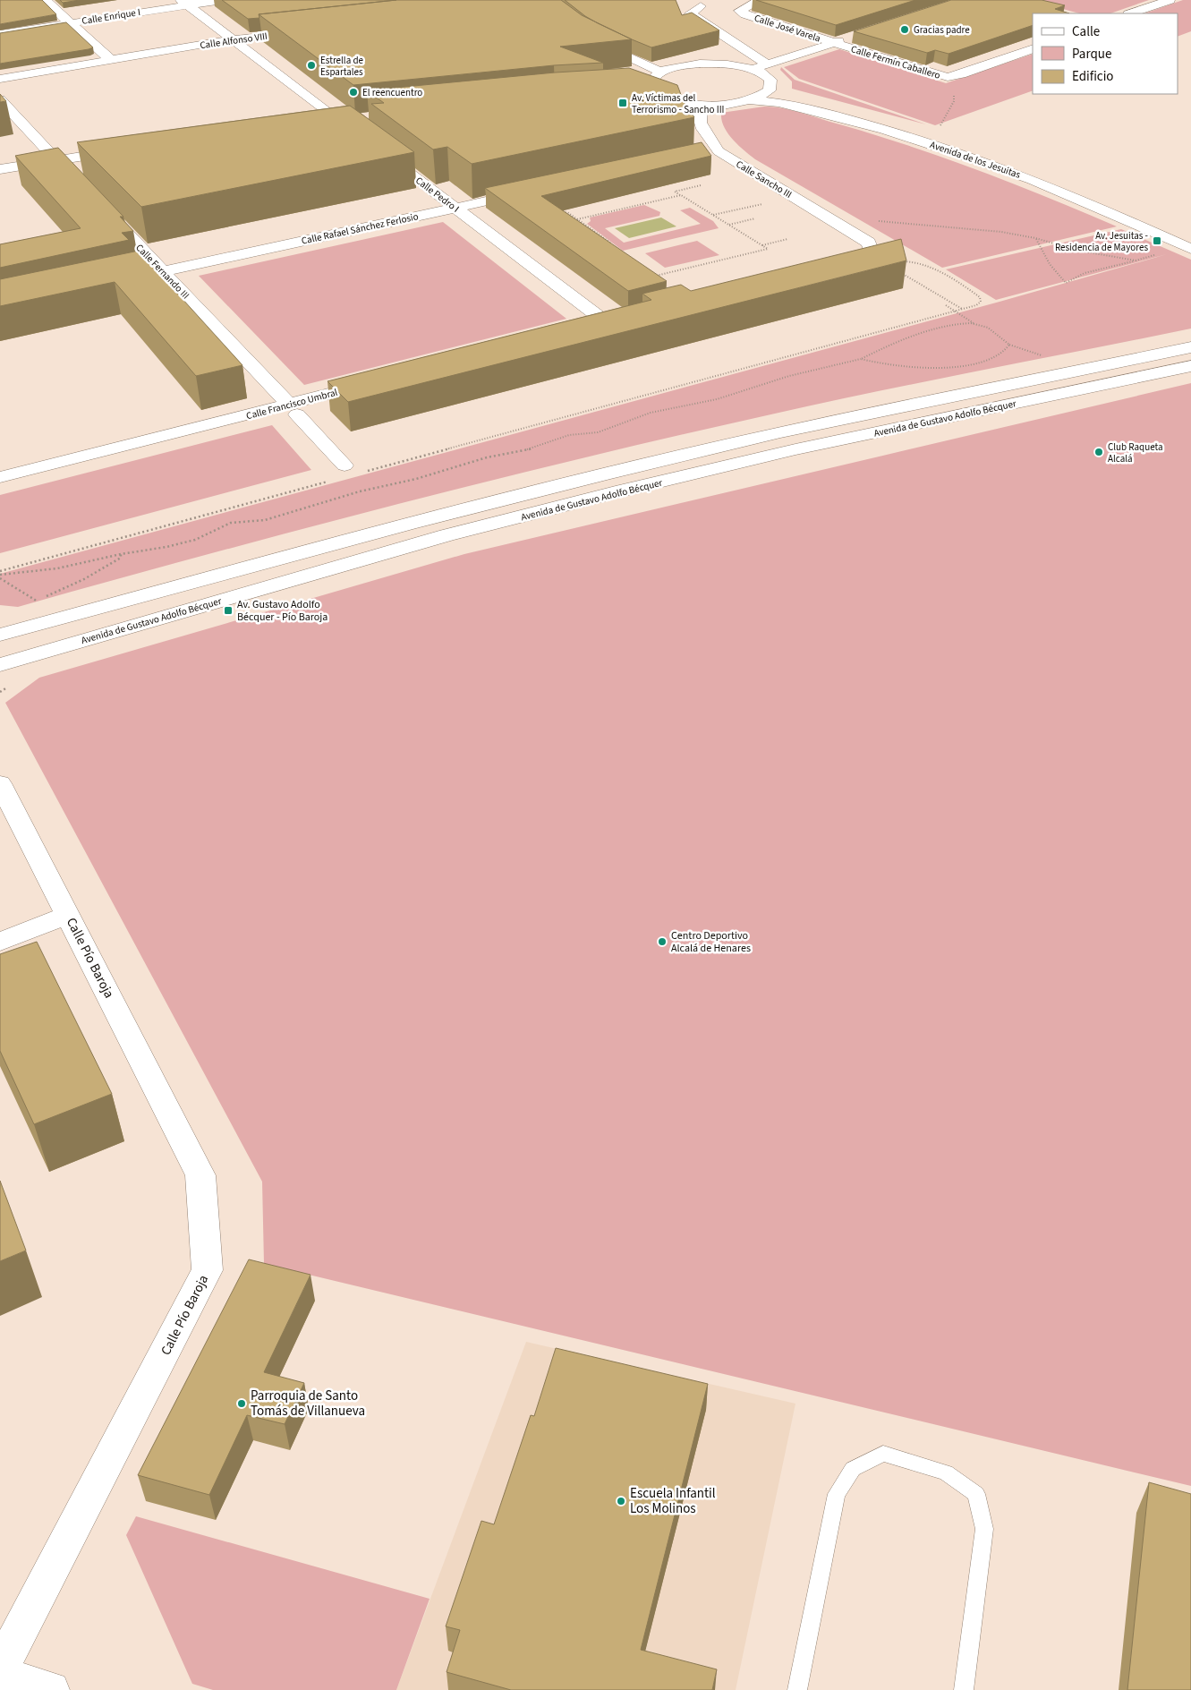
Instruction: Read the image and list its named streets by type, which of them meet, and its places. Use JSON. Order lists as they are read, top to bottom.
{
  "streets": {
    "street": [
      "Calle Enrique I",
      "Calle José Varela",
      "Calle Alfonso VIII",
      "Calle Fermín Caballero",
      "Avenida de los Jesuitas",
      "Calle Sancho III",
      "Calle Pedro I",
      "Calle Rafael Sánchez Ferlosio",
      "Calle Fernando III",
      "Calle Francisco Umbral",
      "Avenida de Gustavo Adolfo Bécquer",
      "Calle Pío Baroja"
    ]
  },
  "crossings": [
    ["Calle José Varela", "Calle Fermín Caballero"],
    ["Calle Pedro I", "Calle Rafael Sánchez Ferlosio"],
    ["Calle Rafael Sánchez Ferlosio", "Calle Fernando III"],
    ["Calle Fernando III", "Calle Francisco Umbral"]
  ],
  "places": {
    "other": [
      "Gracias padre",
      "Estrella de Espartales",
      "El reencuentro",
      "Club Raqueta Alcalá",
      "Centro Deportivo Alcalá de Henares",
      "Parroquia de Santo Tomás de Villanueva",
      "Escuela Infantil Los Molinos"
    ],
    "transit": ["Av. Víctimas del Terrorismo - Sancho III", "Av. Jesuitas - Residencia de Mayores", "Av. Gustavo Adolfo Bécquer - Pío Baroja"]
  },
  "legend": ["Calle", "Parque", "Edificio"]
}
